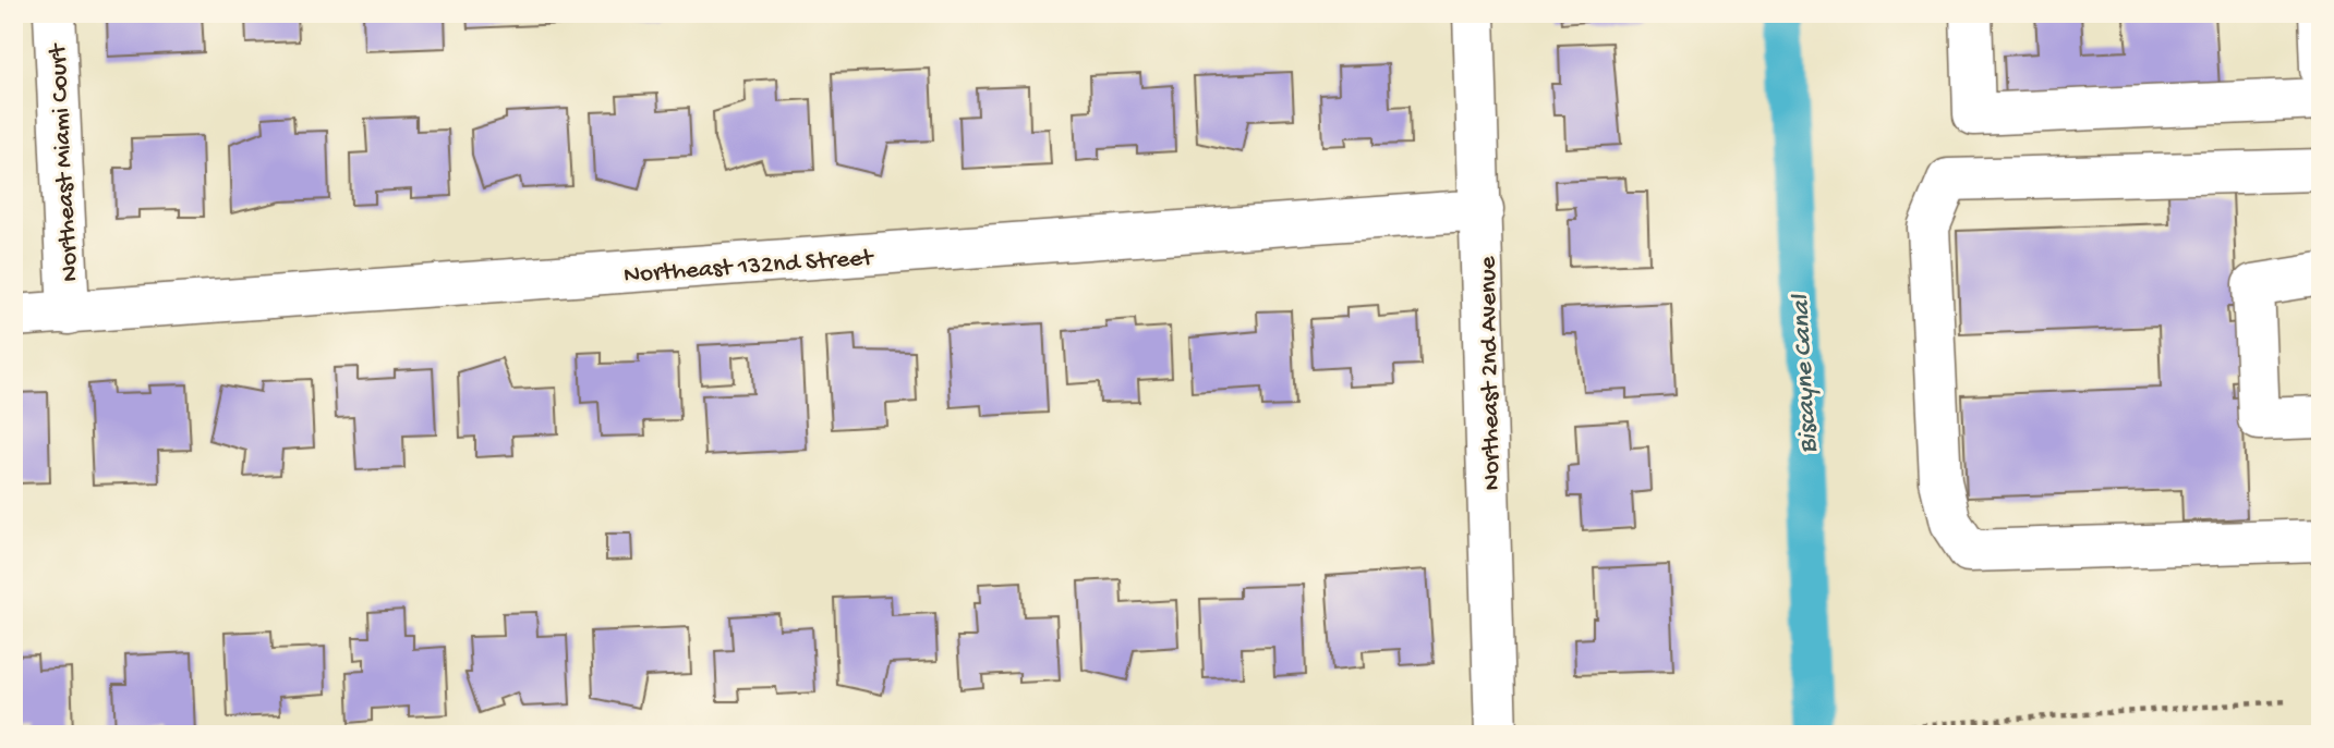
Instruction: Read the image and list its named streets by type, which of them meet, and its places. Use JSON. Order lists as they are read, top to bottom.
{
  "streets": {
    "street": ["Northeast Miami Court", "Northeast 132nd Street", "Northeast 2nd Avenue"]
  },
  "crossings": [
    ["Northeast Miami Court", "Northeast 132nd Street"],
    ["Northeast 132nd Street", "Northeast 2nd Avenue"]
  ],
  "water": ["Biscayne Canal"]
}
